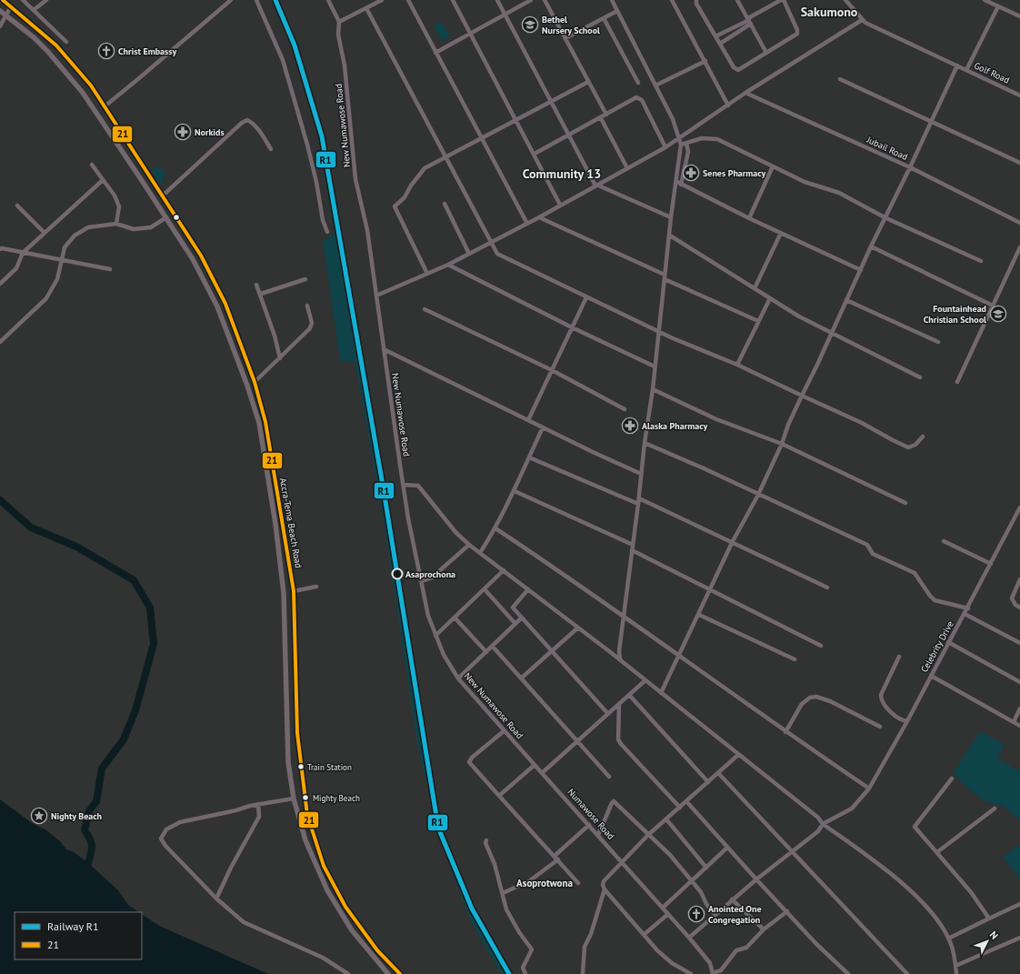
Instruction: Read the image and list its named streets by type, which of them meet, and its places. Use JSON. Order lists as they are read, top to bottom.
{
  "streets": {
    "main road": ["Accra-Tema Beach Road"],
    "street": [
      "Golf Road",
      "New Numawose Road",
      "Jubail Road",
      "Celebrity Drive",
      "Numawose Road"
    ]
  },
  "crossings": [
    ["New Numawose Road", "Numawose Road"],
    ["Celebrity Drive", "Numawose Road"]
  ],
  "districts": ["Sakumono", "Community 13", "Asoprotwona"],
  "places": {
    "school or university": ["Bethel Nursery School", "Fountainhead Christian School"],
    "church": ["Christ Embassy", "Anointed One Congregation"],
    "pharmacy": ["Norkids", "Senes Pharmacy", "Alaska Pharmacy"],
    "other": ["Asaprochona", "Train Station", "Mighty Beach"],
    "place": ["Nighty Beach"]
  },
  "lines": ["rail line R1", "transit line 21"],
  "legend": ["Railway R1", "21"],
  "north": "top right"
}
